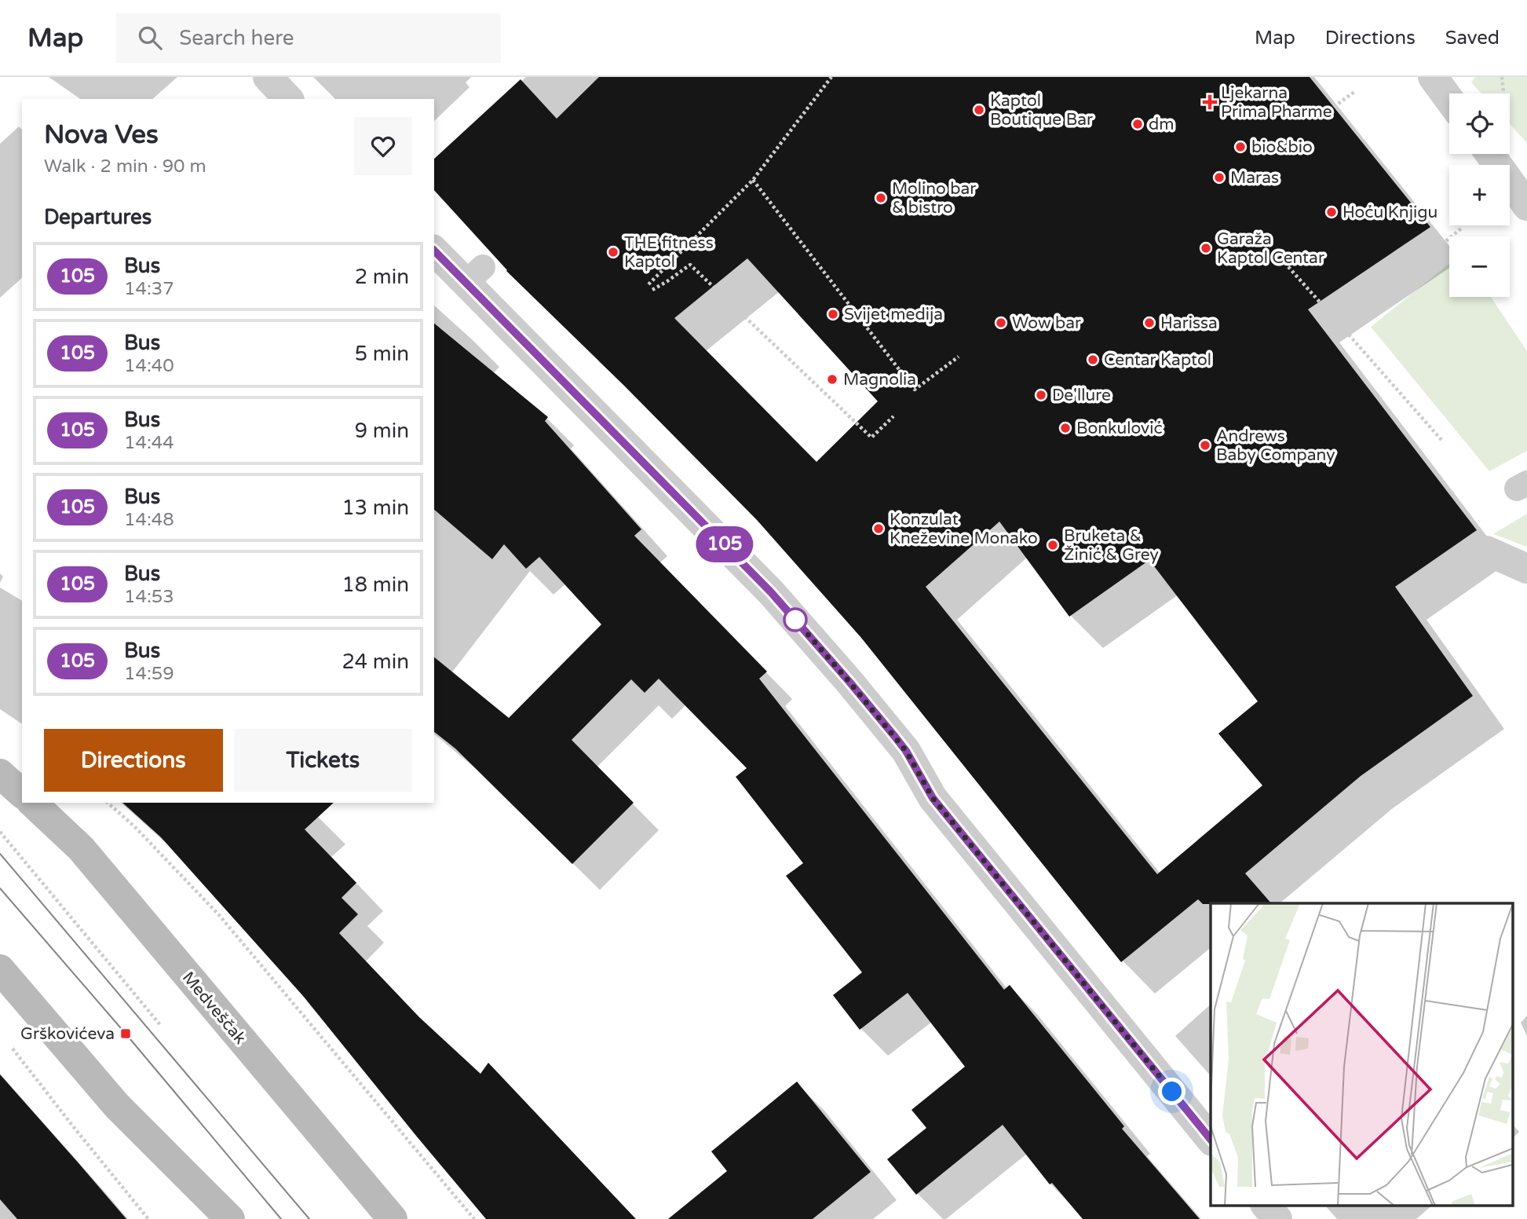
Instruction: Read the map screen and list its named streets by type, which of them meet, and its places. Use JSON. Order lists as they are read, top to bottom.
{
  "streets": {
    "main road": ["Medveščak"]
  },
  "places": {
    "health": ["Ljekarna Prima Pharme"],
    "other": [
      "Kaptol Boutique Bar",
      "dm",
      "bio&bio",
      "Maras",
      "Molino bar & bistro",
      "Hoću Knjigu",
      "Garaža Kaptol Centar",
      "THE fitness Kaptol",
      "Svijet medija",
      "Wow bar",
      "Harissa",
      "Centar Kaptol",
      "Magnolia",
      "De'llure",
      "Bonkulović",
      "Andrews Baby Company",
      "Konzulat Kneževine Monako",
      "Bruketa & Žinić & Grey"
    ],
    "transit": ["Grškovićeva"]
  },
  "lines": ["bus line 105"],
  "page": {
    "header": "Map",
    "search": "Search here",
    "nav": ["Map", "Directions", "Saved"],
    "on_map": "105",
    "map_buttons": ["+", "−"],
    "heading": [
      ["Nova Ves", "Walk · 2 min · 90 m"],
      "Departures"
    ],
    "list": [
      {
        "mark": "105",
        "name": "Bus",
        "note": "14:37",
        "value": "2 min"
      },
      {
        "mark": "105",
        "name": "Bus",
        "note": "14:40",
        "value": "5 min"
      },
      {
        "mark": "105",
        "name": "Bus",
        "note": "14:44",
        "value": "9 min"
      },
      {
        "mark": "105",
        "name": "Bus",
        "note": "14:48",
        "value": "13 min"
      },
      {
        "mark": "105",
        "name": "Bus",
        "note": "14:53",
        "value": "18 min"
      },
      {
        "mark": "105",
        "name": "Bus",
        "note": "14:59",
        "value": "24 min"
      }
    ],
    "buttons": ["Directions", "Tickets"]
  }
}
